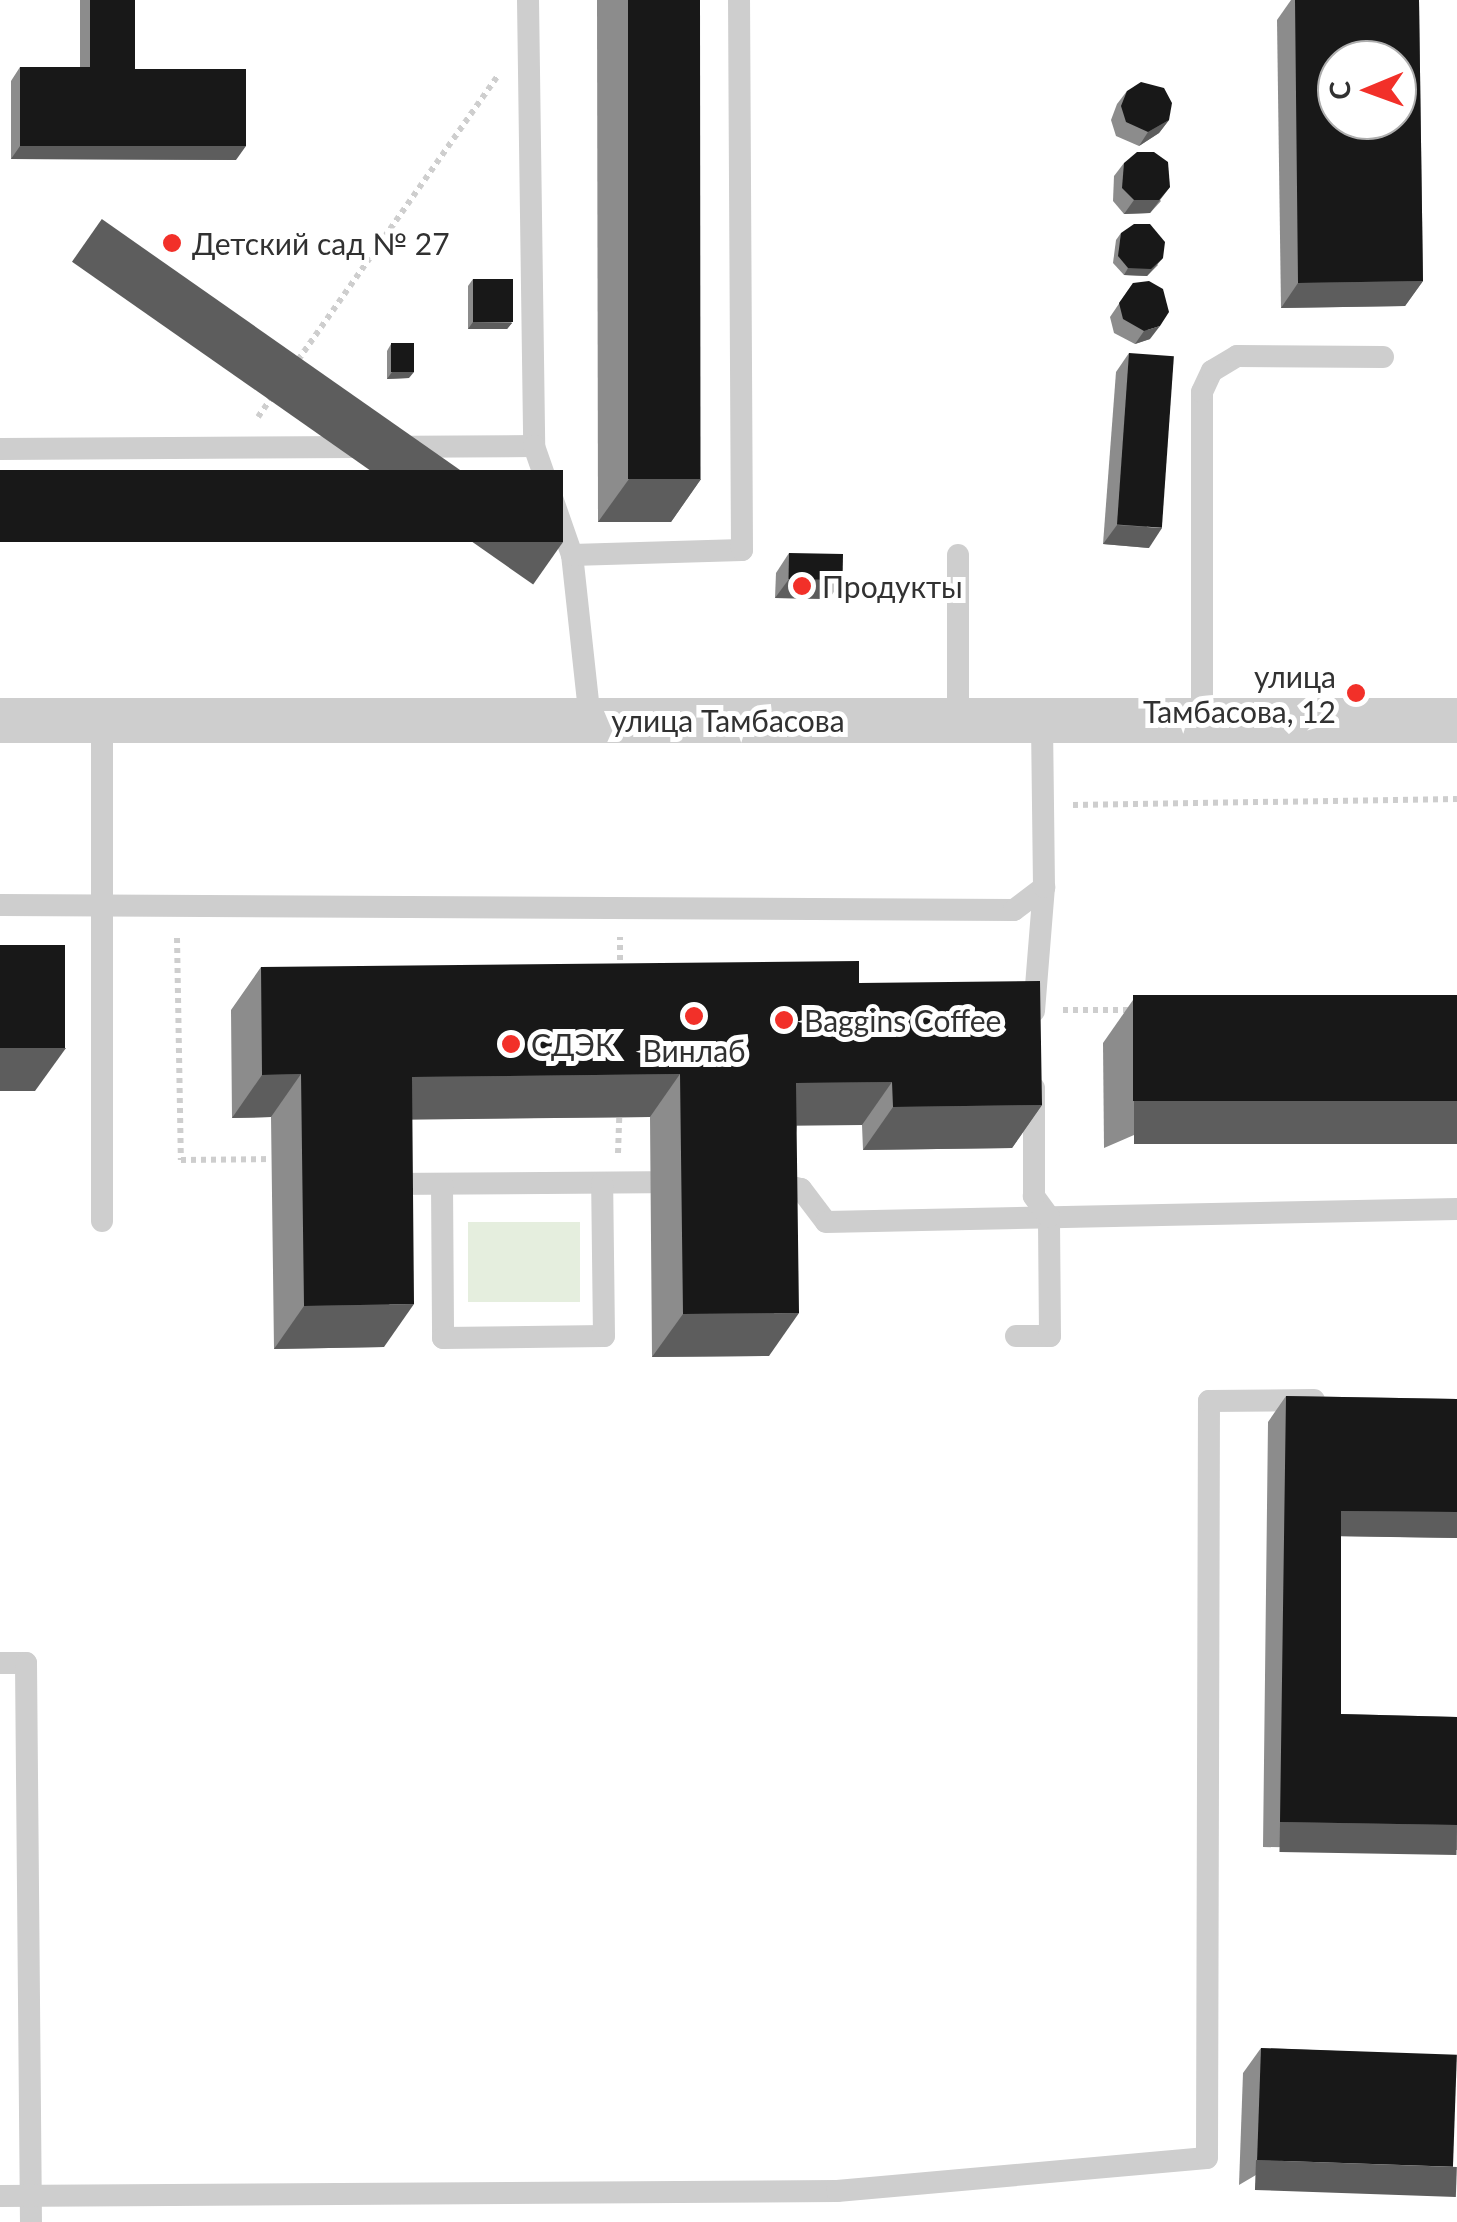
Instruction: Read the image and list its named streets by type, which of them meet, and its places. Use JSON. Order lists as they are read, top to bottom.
{
  "streets": {
    "street": ["улица Тамбасова"]
  },
  "places": [
    "Детский сад № 27",
    "Продукты",
    "улица Тамбасова, 12",
    "Винлаб",
    "Baggins Coffee",
    "СДЭК"
  ],
  "north": "left"
}
